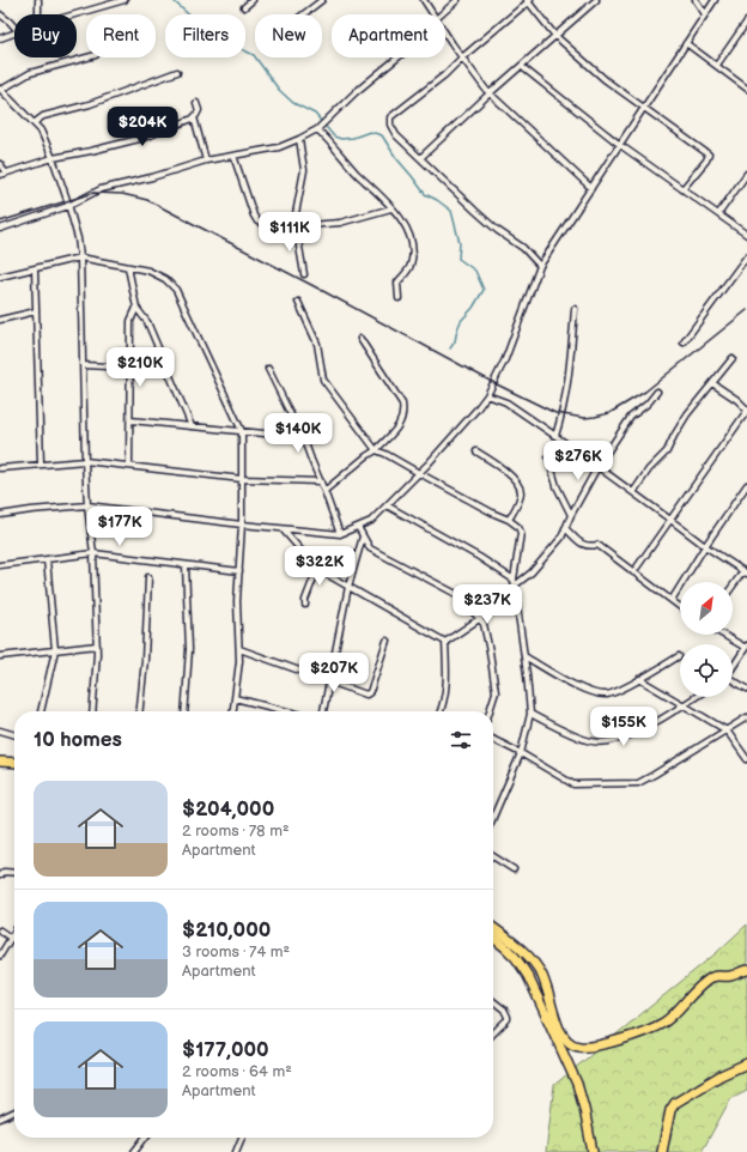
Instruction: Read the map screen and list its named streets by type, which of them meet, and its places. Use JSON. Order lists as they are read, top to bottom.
{
  "north": "top right",
  "page": {
    "chip": [
      "Buy",
      "Rent",
      "Filters",
      "New",
      "Apartment"
    ],
    "price": [
      "$204K",
      "$111K",
      "$210K",
      "$140K",
      "$276K",
      "$177K",
      "$322K",
      "$237K",
      "$207K",
      "$155K"
    ],
    "heading": "10 homes",
    "list": [
      {
        "name": "$204,000",
        "note": "2 rooms · 78 m² · Apartment"
      },
      {
        "name": "$210,000",
        "note": "3 rooms · 74 m² · Apartment"
      },
      {
        "name": "$177,000",
        "note": "2 rooms · 64 m² · Apartment"
      }
    ]
  }
}
